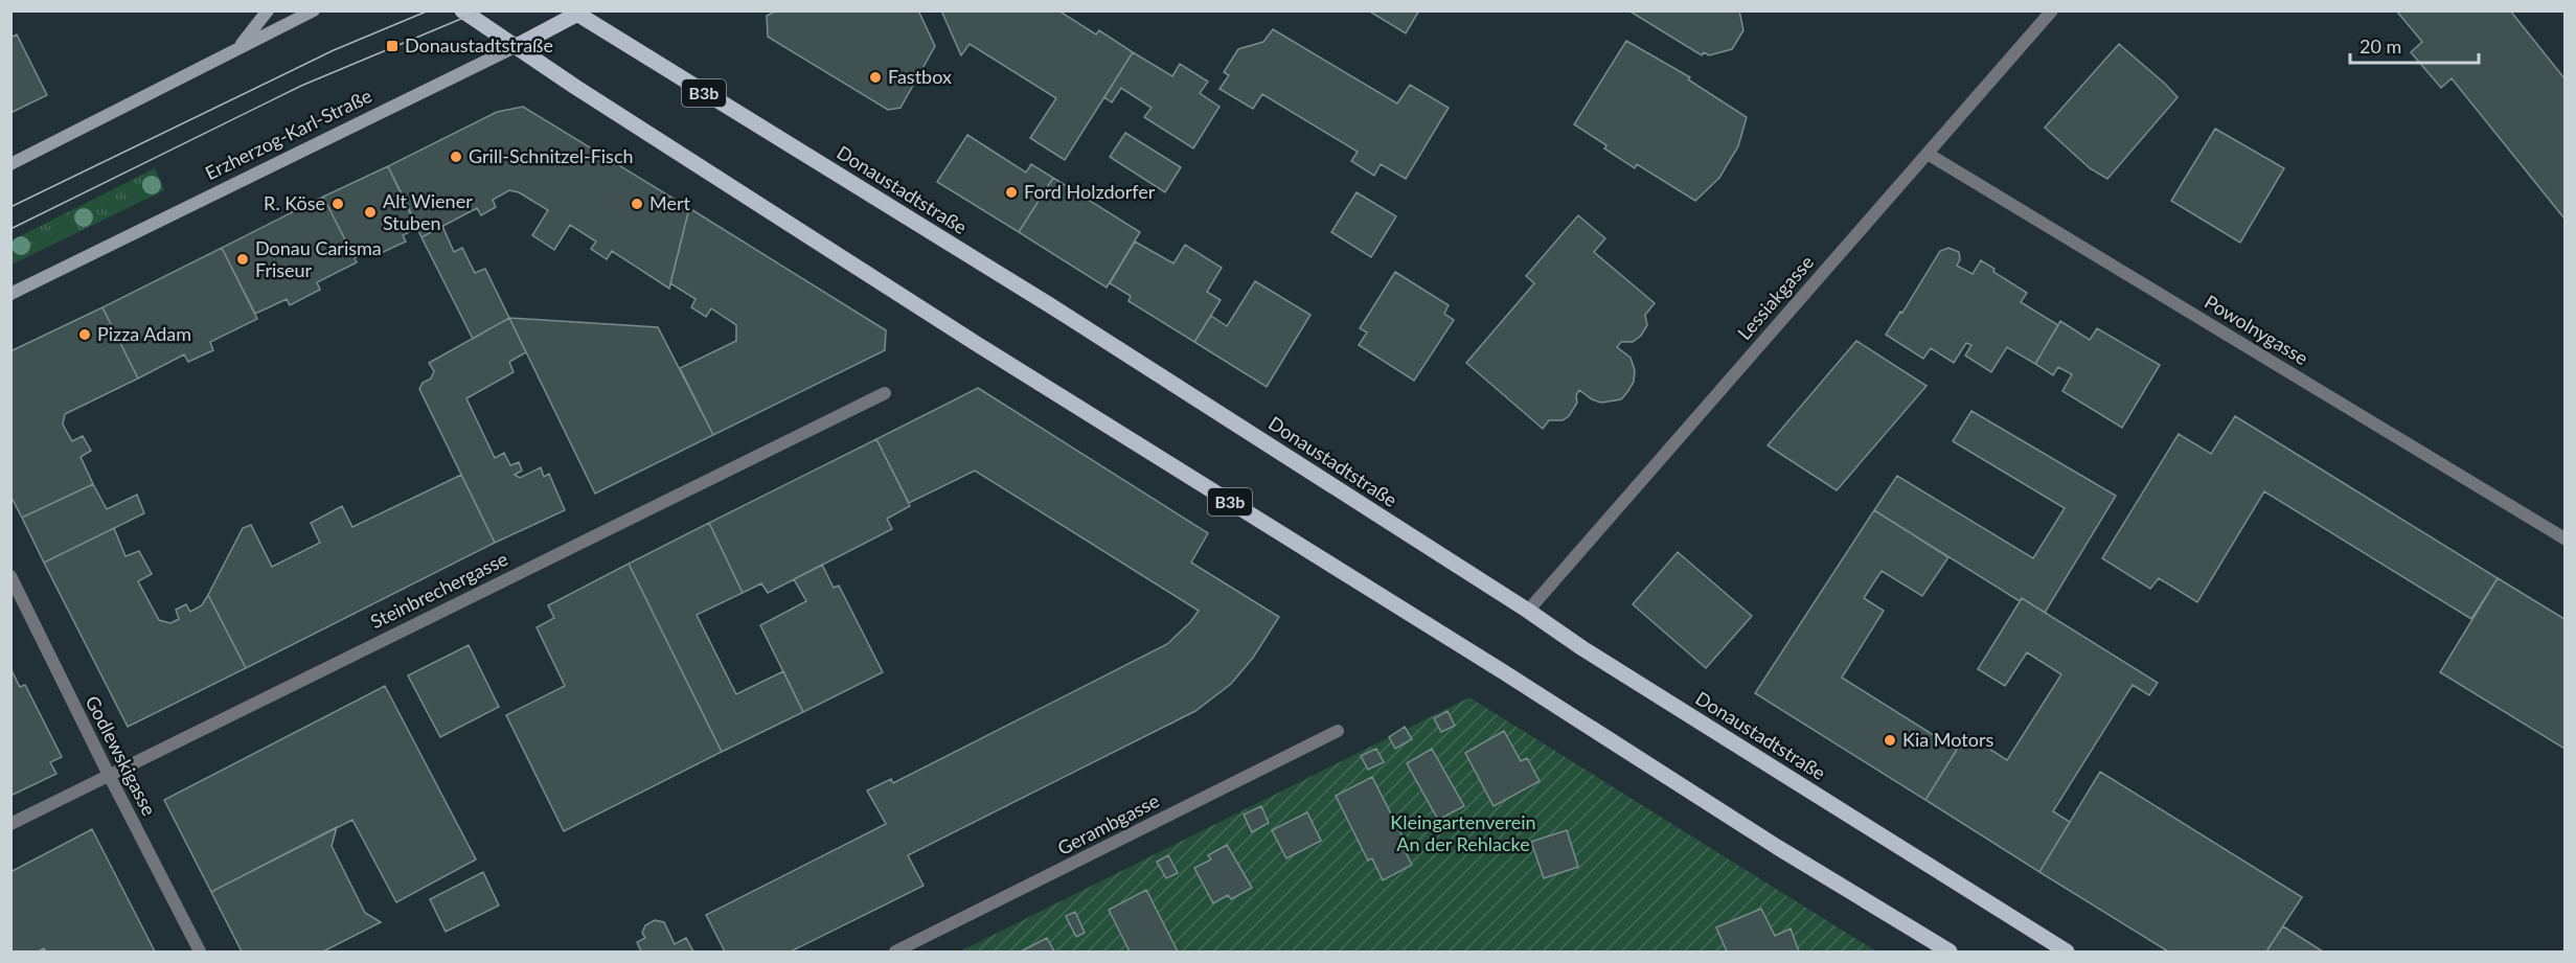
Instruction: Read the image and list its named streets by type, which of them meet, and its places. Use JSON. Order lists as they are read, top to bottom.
{
  "streets": {
    "main road": ["B3b", "Erzherzog-Karl-Straße", "Donaustadtstraße"],
    "street": [
      "Lessiakgasse",
      "Powolnygasse",
      "Steinbrechergasse",
      "Godlewskigasse",
      "Gerambgasse"
    ]
  },
  "crossings": [
    ["B3b", "Erzherzog-Karl-Straße"],
    ["Erzherzog-Karl-Straße", "Donaustadtstraße"],
    ["Donaustadtstraße", "Lessiakgasse"],
    ["Lessiakgasse", "Powolnygasse"],
    ["Steinbrechergasse", "Godlewskigasse"]
  ],
  "parks": ["Kleingartenverein An der Rehlacke"],
  "places": {
    "transit": ["Donaustadtstraße"],
    "other": [
      "Fastbox",
      "Grill-Schnitzel-Fisch",
      "Ford Holzdorfer",
      "R. Köse",
      "Mert",
      "Alt Wiener Stuben",
      "Donau Carisma Friseur",
      "Pizza Adam",
      "Kia Motors"
    ]
  },
  "scale_bar": "20 m"
}
